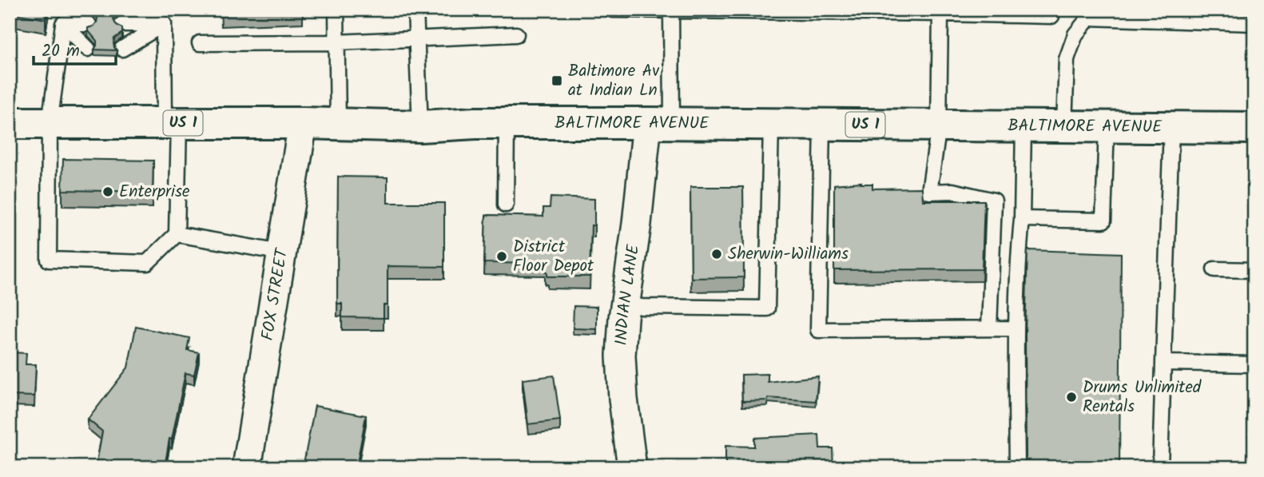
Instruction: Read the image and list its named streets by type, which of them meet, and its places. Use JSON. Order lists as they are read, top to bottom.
{
  "streets": {
    "main road": ["US 1", "BALTIMORE AVENUE"],
    "street": ["FOX STREET", "INDIAN LANE"]
  },
  "crossings": [
    ["BALTIMORE AVENUE", "FOX STREET"],
    ["BALTIMORE AVENUE", "INDIAN LANE"]
  ],
  "places": {
    "transit": ["Baltimore Av at Indian Ln"],
    "other": [
      "Enterprise",
      "Sherwin-Williams",
      "District Floor Depot",
      "Drums Unlimited Rentals"
    ]
  },
  "scale_bar": "20 m"
}
